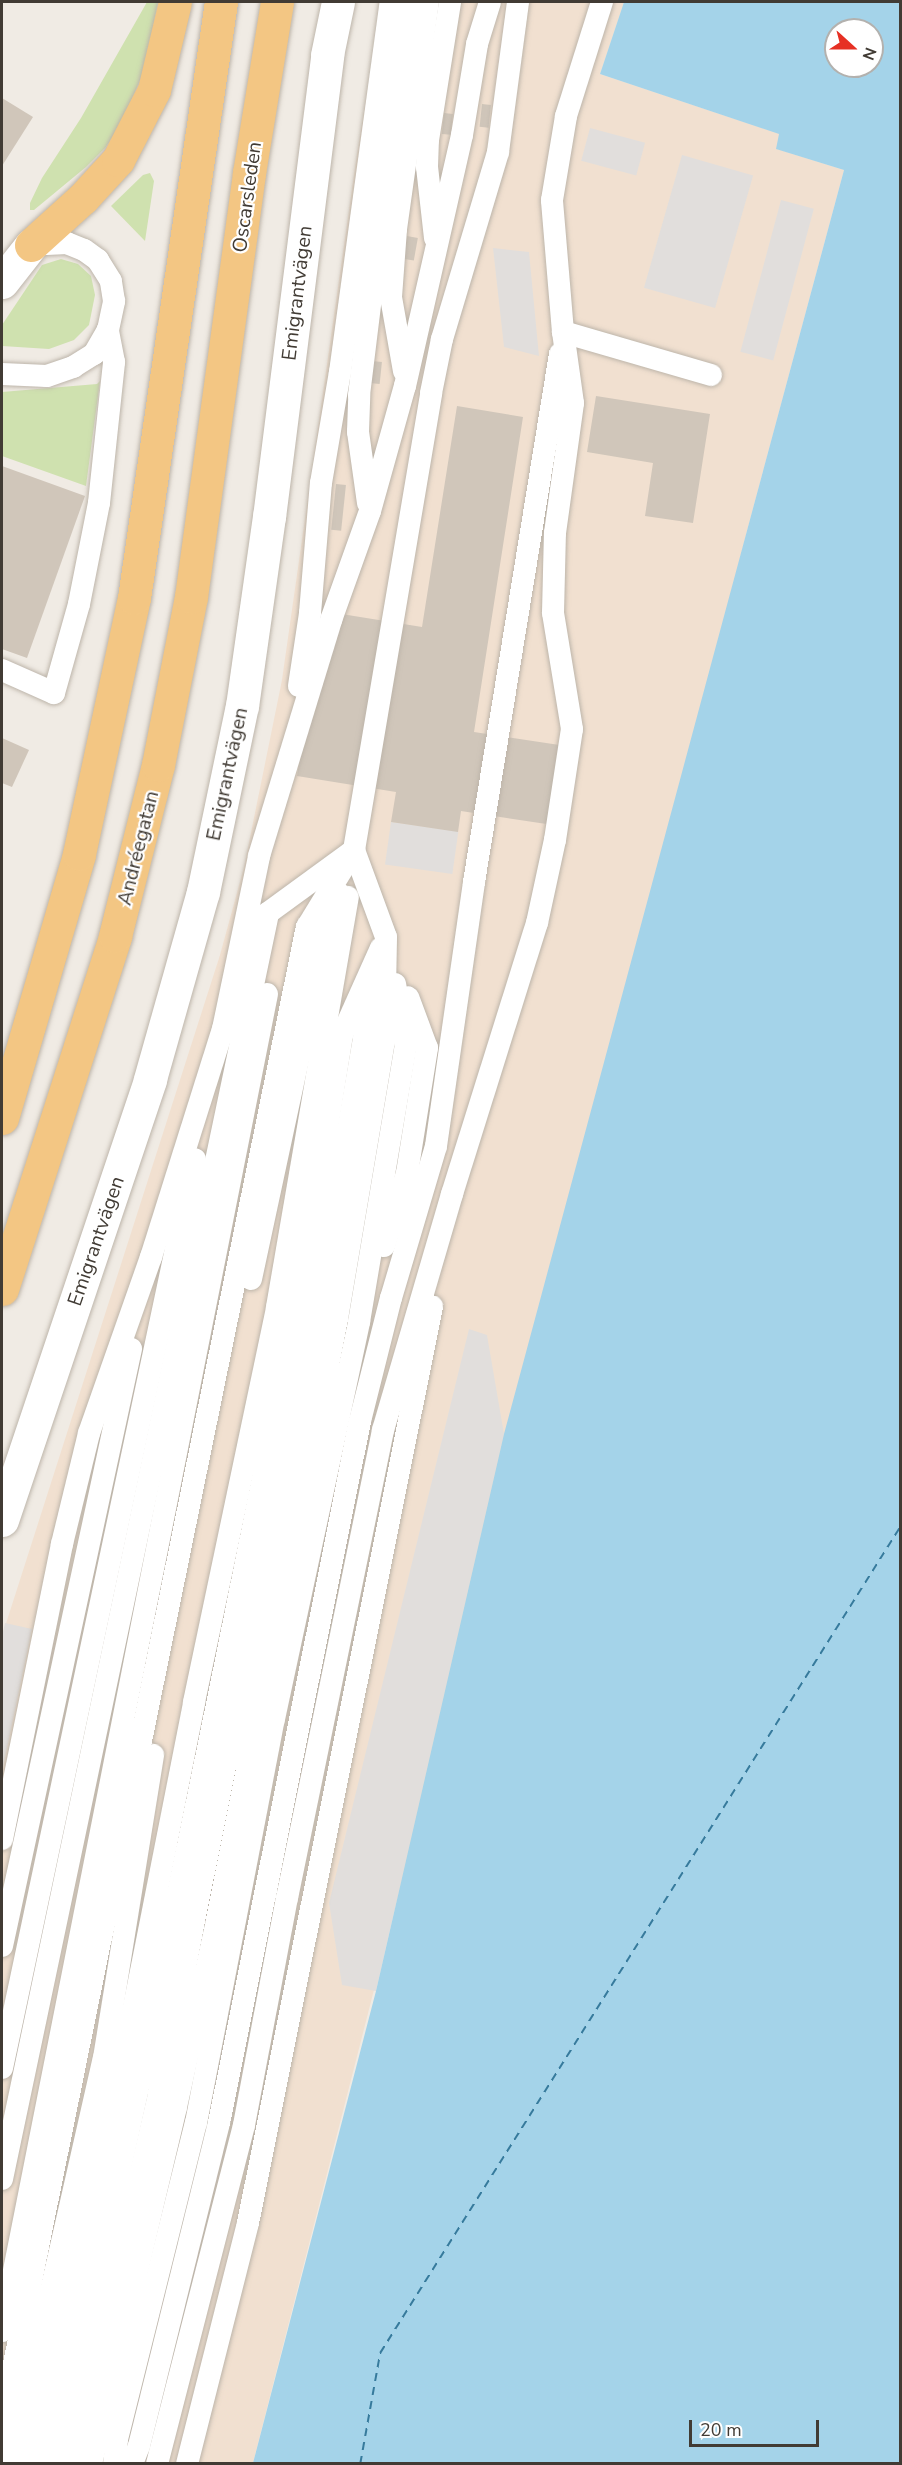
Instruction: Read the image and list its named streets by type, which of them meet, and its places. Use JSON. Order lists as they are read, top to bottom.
{
  "streets": {
    "highway": ["Oscarsleden", "Andréegatan"],
    "street": ["Emigrantvägen"]
  },
  "crossings": [
    ["Oscarsleden", "Andréegatan"]
  ],
  "scale_bar": "20 m",
  "north": "right"
}
